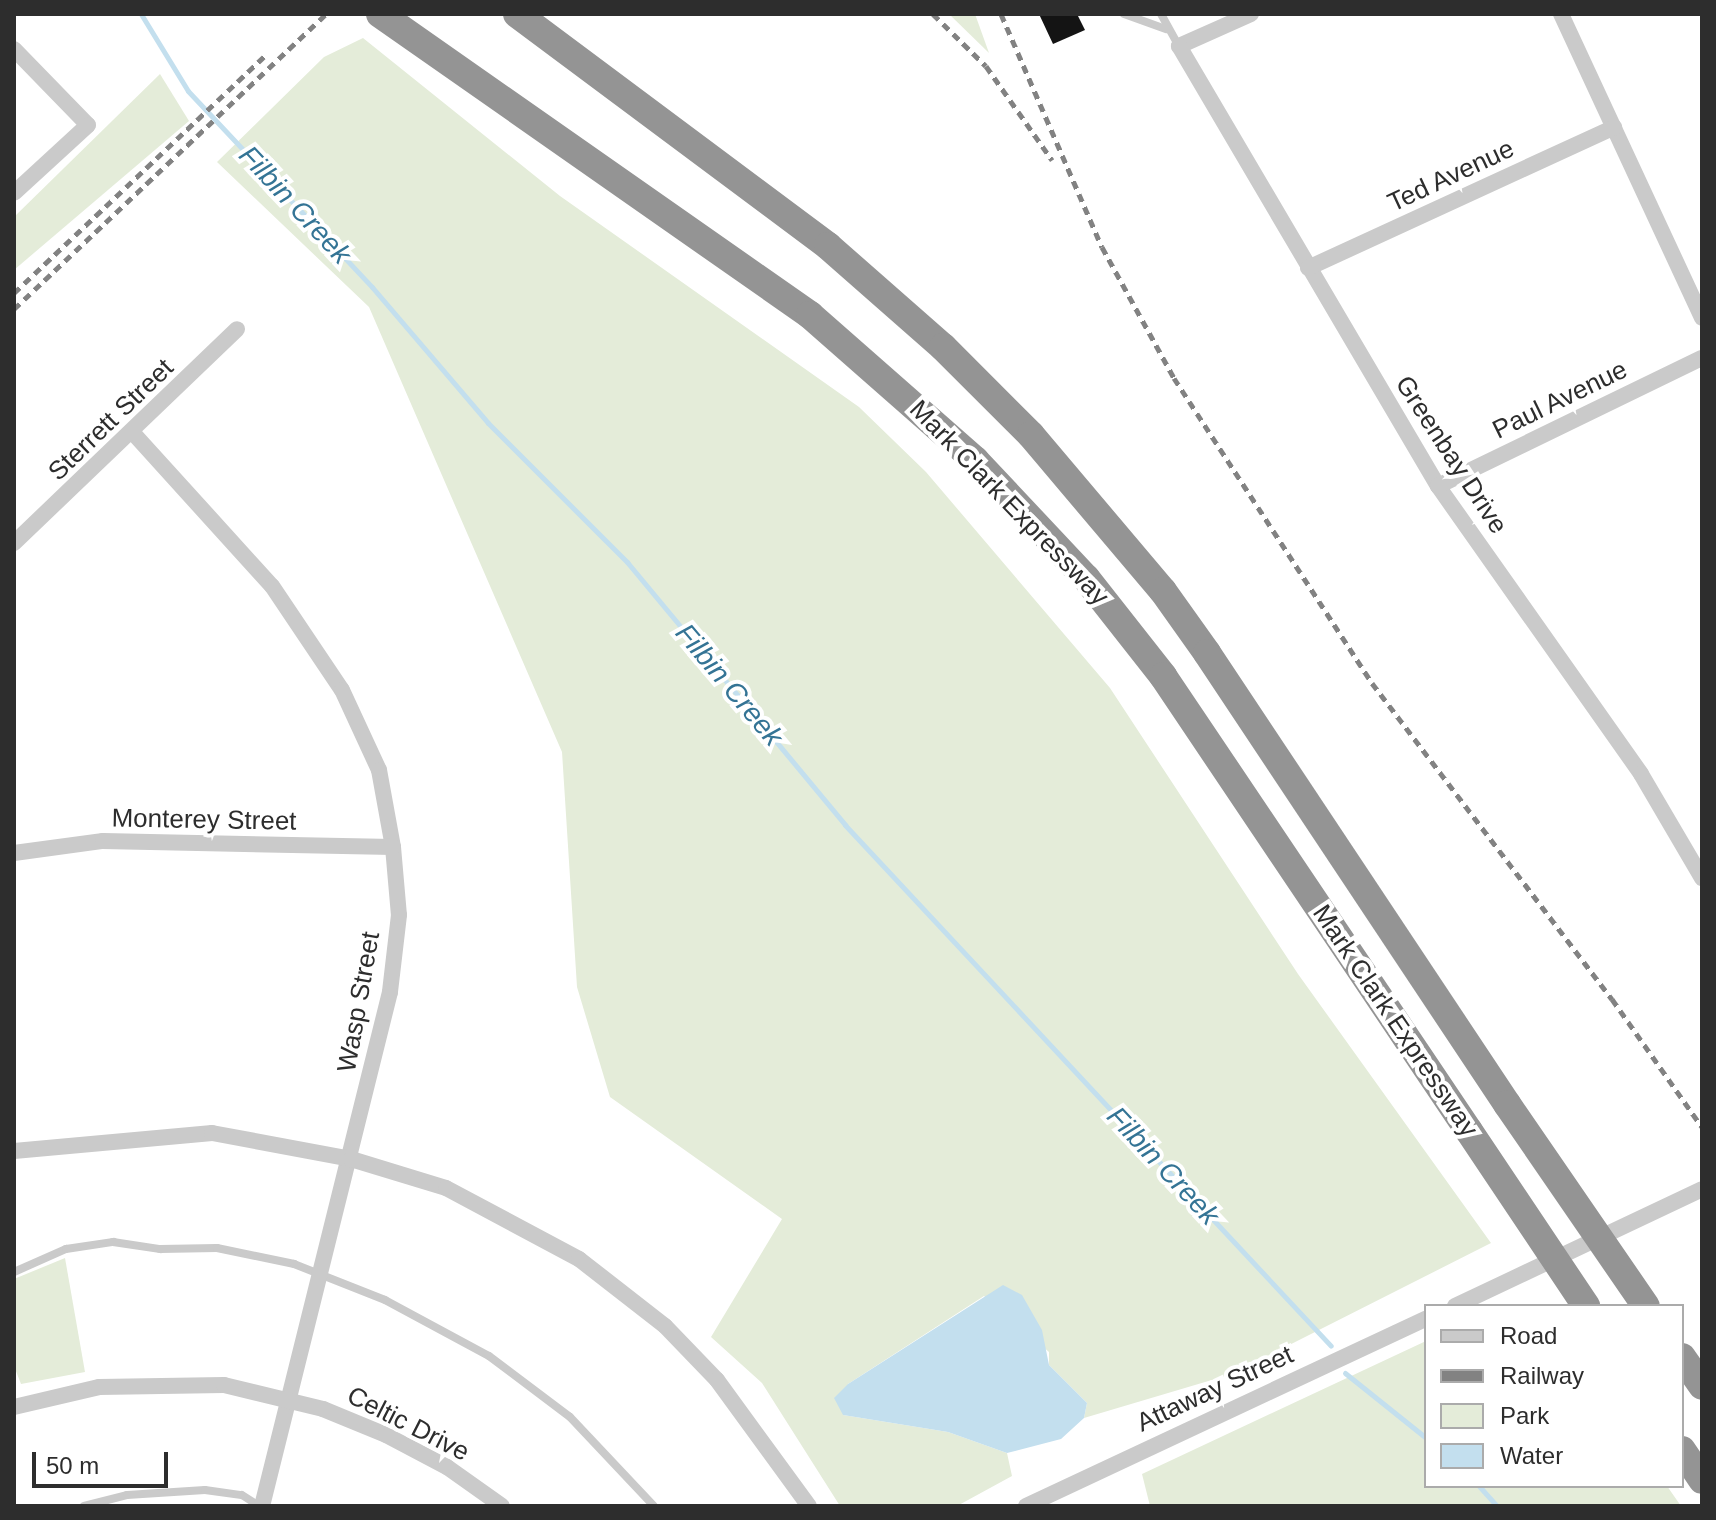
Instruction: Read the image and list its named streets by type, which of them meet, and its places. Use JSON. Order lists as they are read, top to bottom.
{
  "streets": {
    "highway": ["Mark Clark Expressway"],
    "street": [
      "Ted Avenue",
      "Paul Avenue",
      "Sterrett Street",
      "Greenbay Drive",
      "Monterey Street",
      "Wasp Street",
      "Attaway Street",
      "Celtic Drive"
    ]
  },
  "crossings": [
    ["Ted Avenue", "Greenbay Drive"],
    ["Paul Avenue", "Greenbay Drive"],
    ["Sterrett Street", "Wasp Street"],
    ["Monterey Street", "Wasp Street"],
    ["Wasp Street", "Celtic Drive"]
  ],
  "water": ["Filbin Creek"],
  "legend": [
    "Road",
    "Railway",
    "Park",
    "Water"
  ],
  "scale_bar": "50 m"
}
